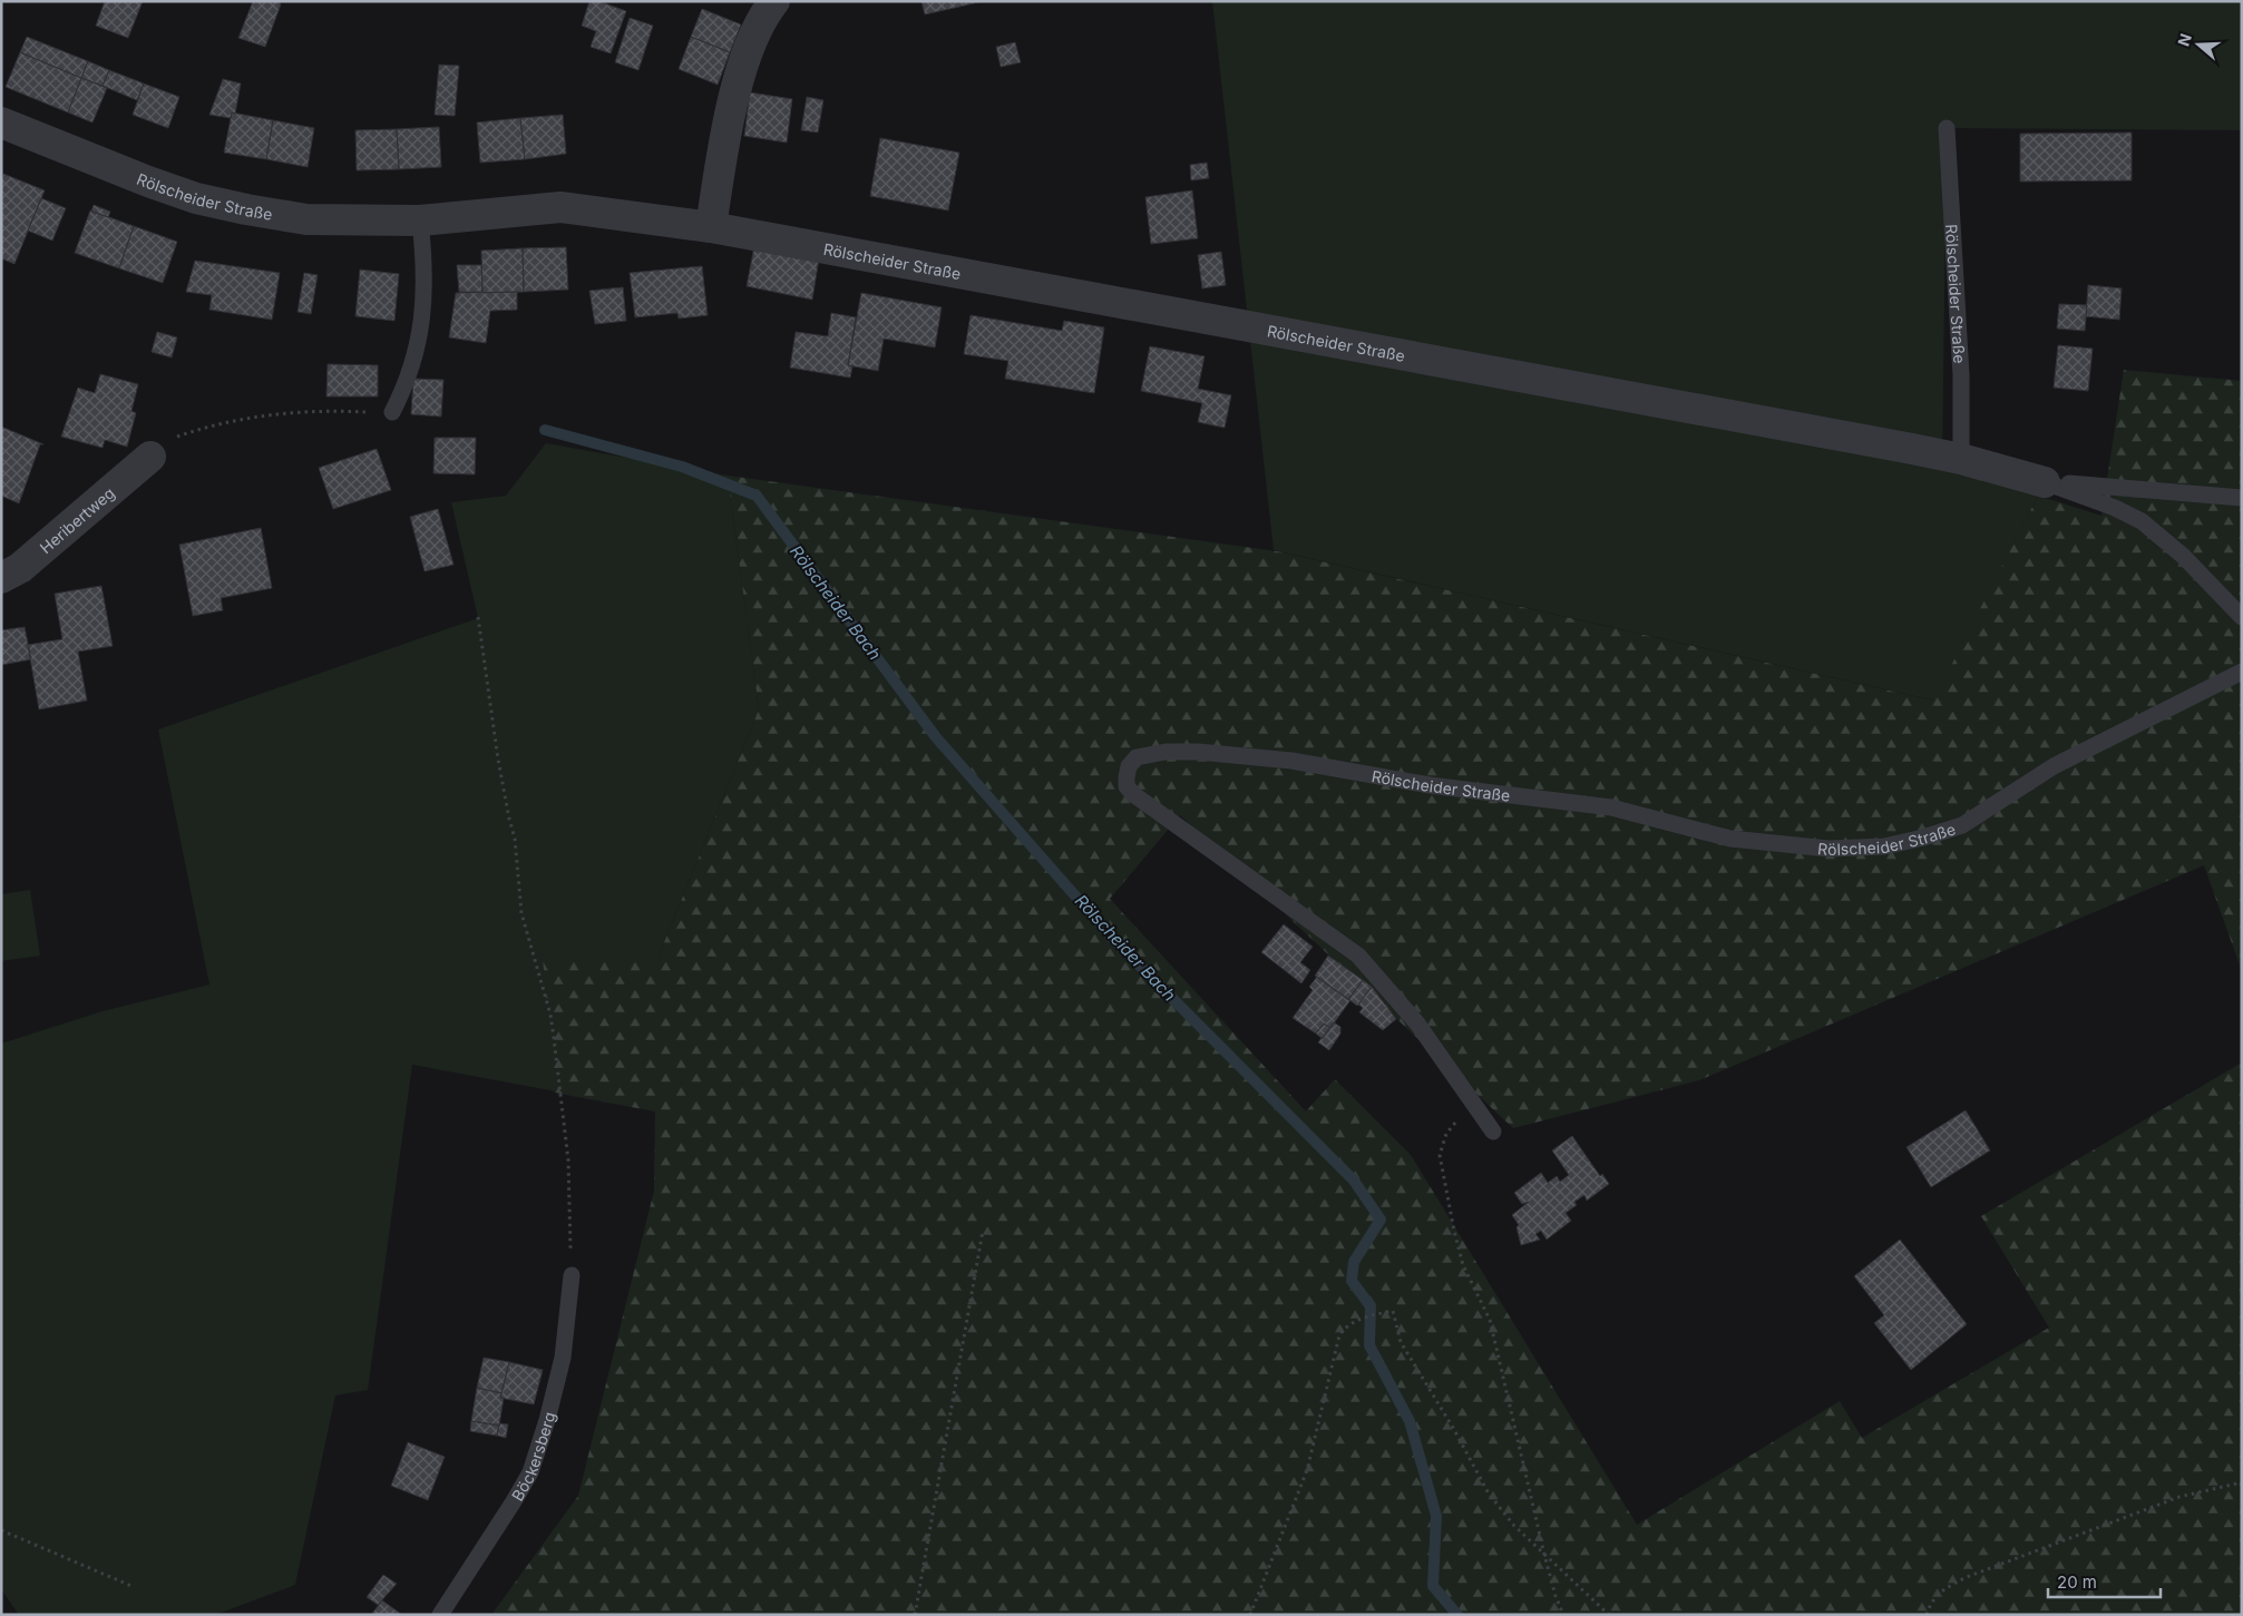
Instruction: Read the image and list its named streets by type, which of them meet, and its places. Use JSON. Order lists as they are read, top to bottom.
{
  "streets": {
    "street": ["Rölscheider Straße", "Heribertweg"],
    "lane": ["Böckersberg"]
  },
  "water": ["Rölscheider Bach"],
  "scale_bar": "20 m",
  "north": "left"
}
